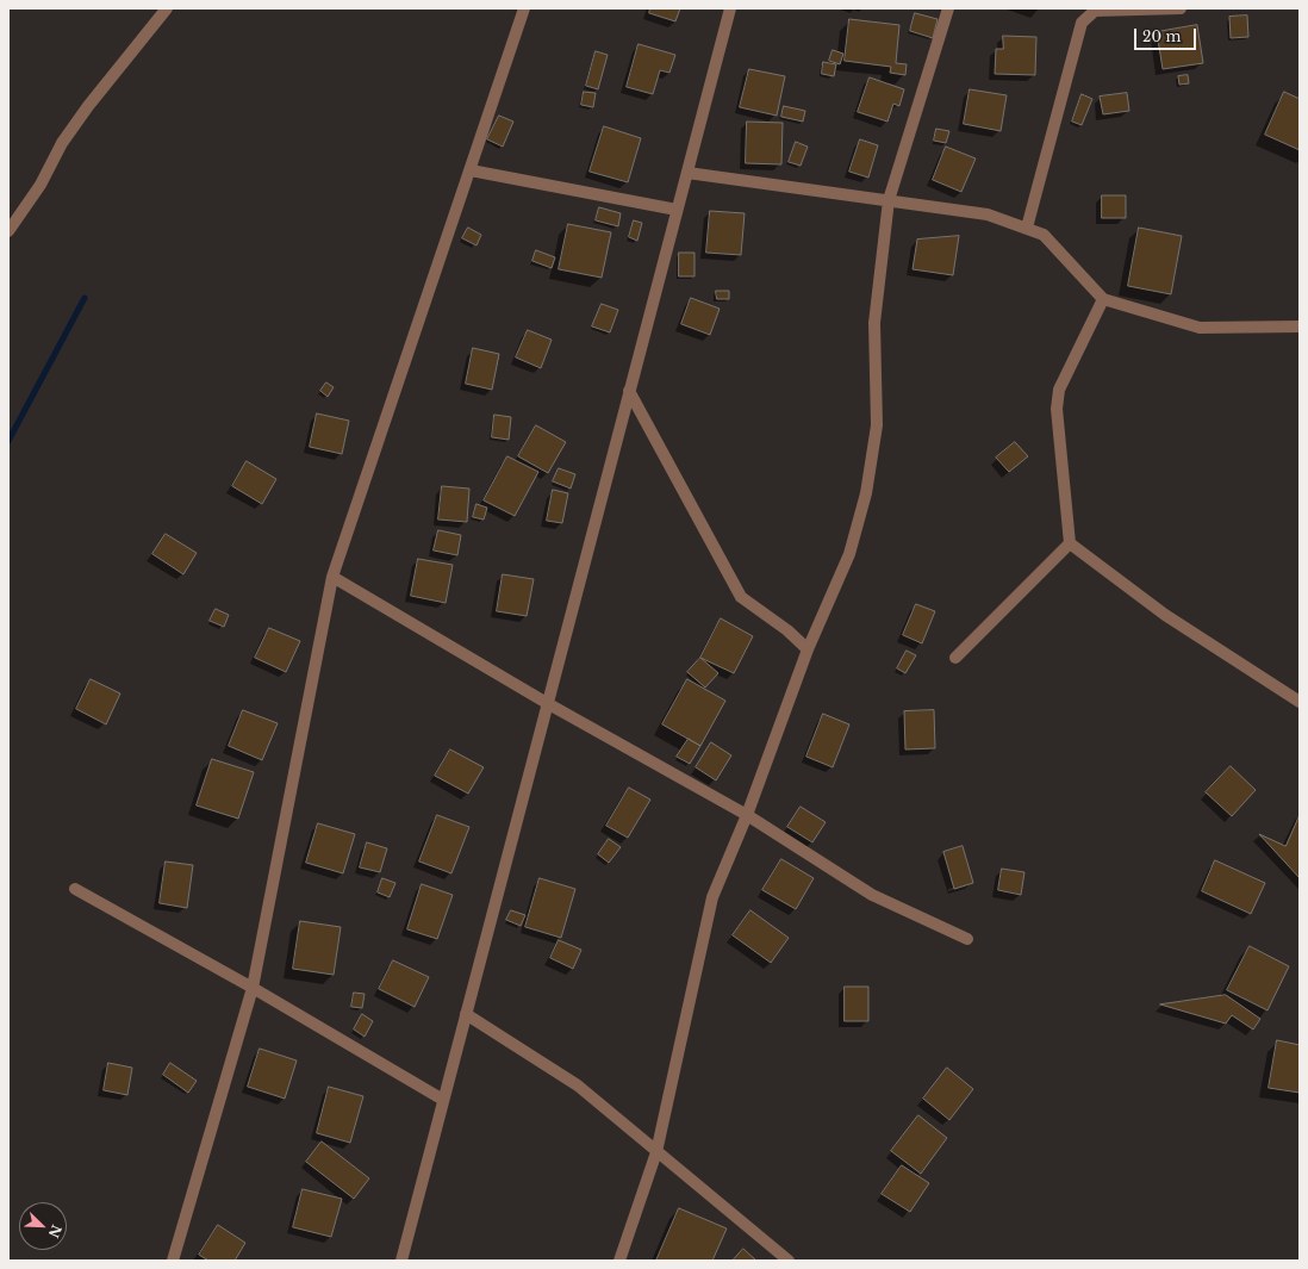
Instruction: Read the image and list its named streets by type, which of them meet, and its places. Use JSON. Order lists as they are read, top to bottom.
{
  "scale_bar": "20 m",
  "north": "bottom right"
}
